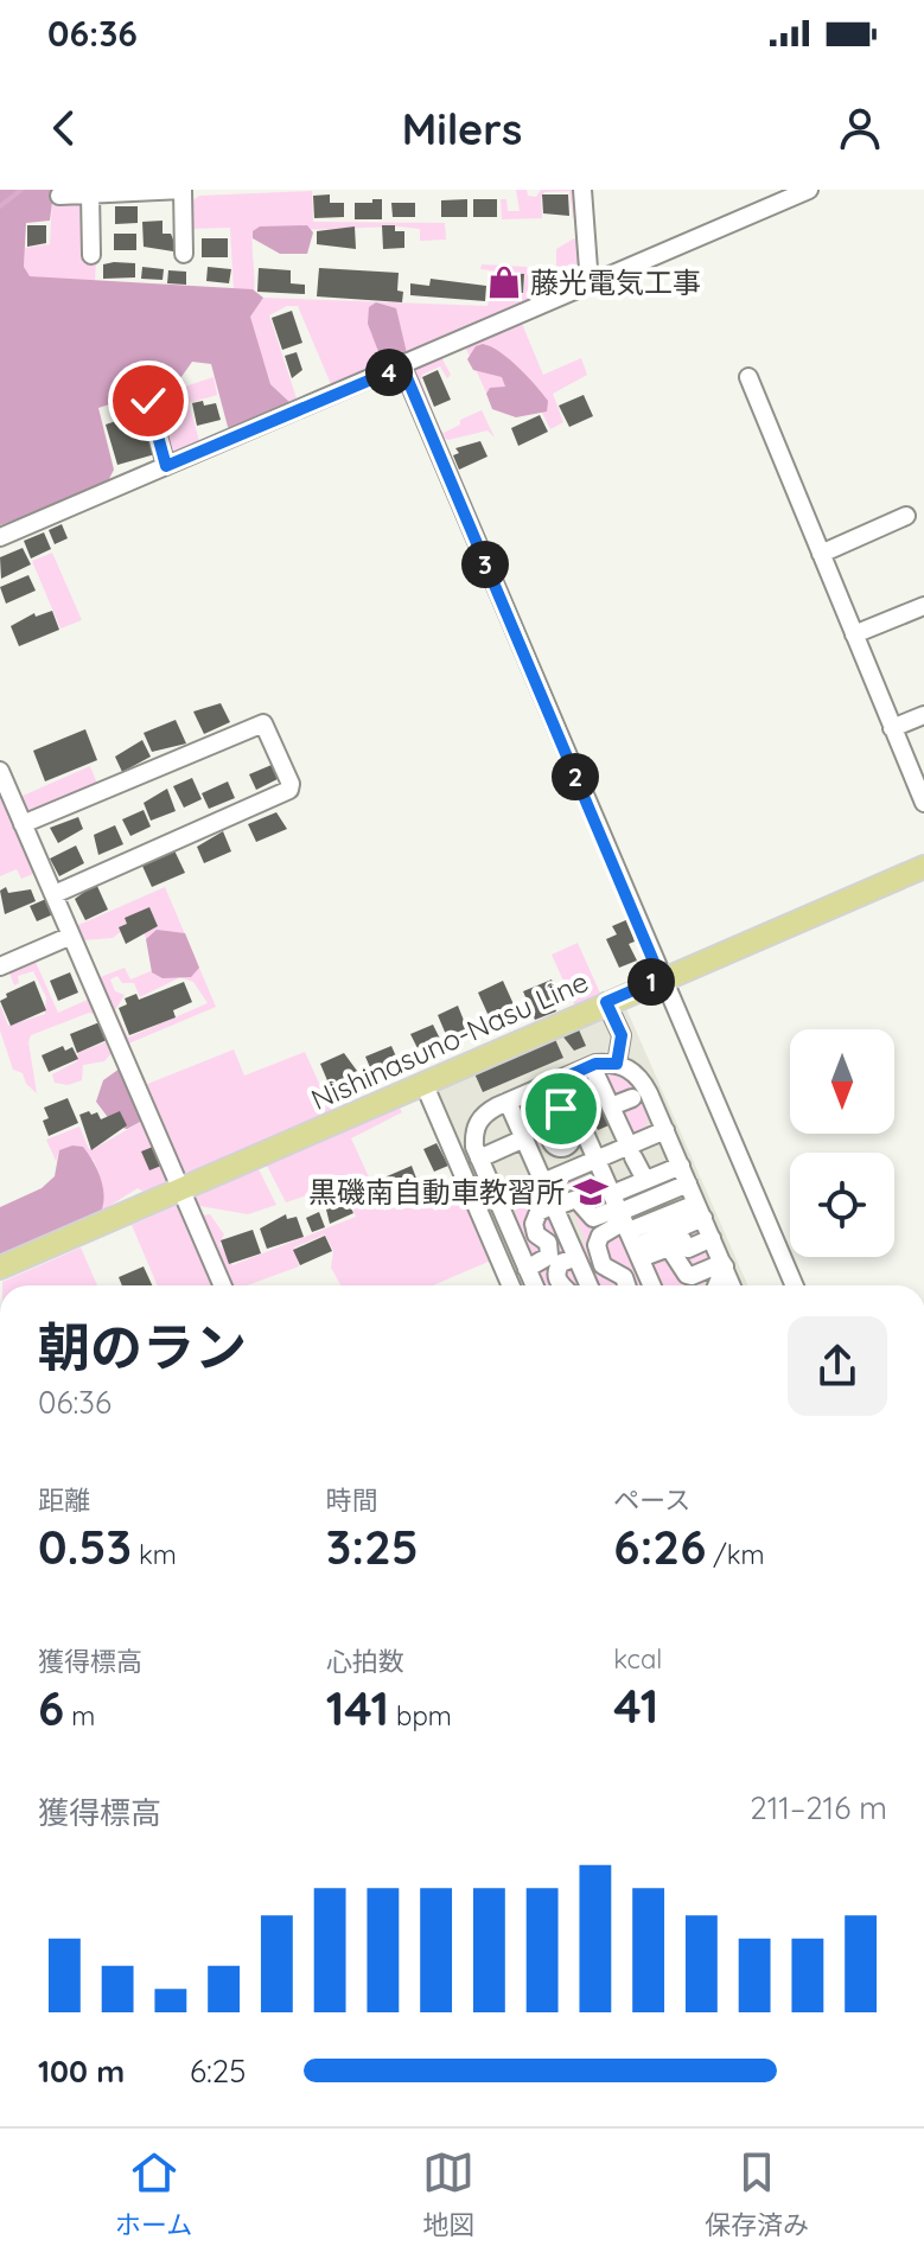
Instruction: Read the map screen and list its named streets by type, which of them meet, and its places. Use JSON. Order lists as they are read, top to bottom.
{
  "streets": {
    "main road": ["Nishinasuno-Nasu Line"]
  },
  "places": {
    "shop": ["藤光電気工事"],
    "school or university": ["黒磯南自動車教習所"]
  },
  "north": "bottom",
  "page": {
    "status": "06:36",
    "header": "Milers",
    "pins": [
      "4",
      "3",
      "2",
      "1"
    ],
    "heading": ["朝のラン", "06:36"],
    "stats": [
      ["距離", "0.53 km"],
      ["時間", "3:25"],
      ["ペース", "6:26 /km"],
      ["獲得標高", "6 m"],
      ["心拍数", "141 bpm"],
      ["kcal", "41"]
    ],
    "chart": ["獲得標高", "211–216 m"],
    "list": [
      {
        "name": "100 m",
        "note": "6:25"
      }
    ],
    "tabs": ["ホーム", "地図", "保存済み"]
  }
}
